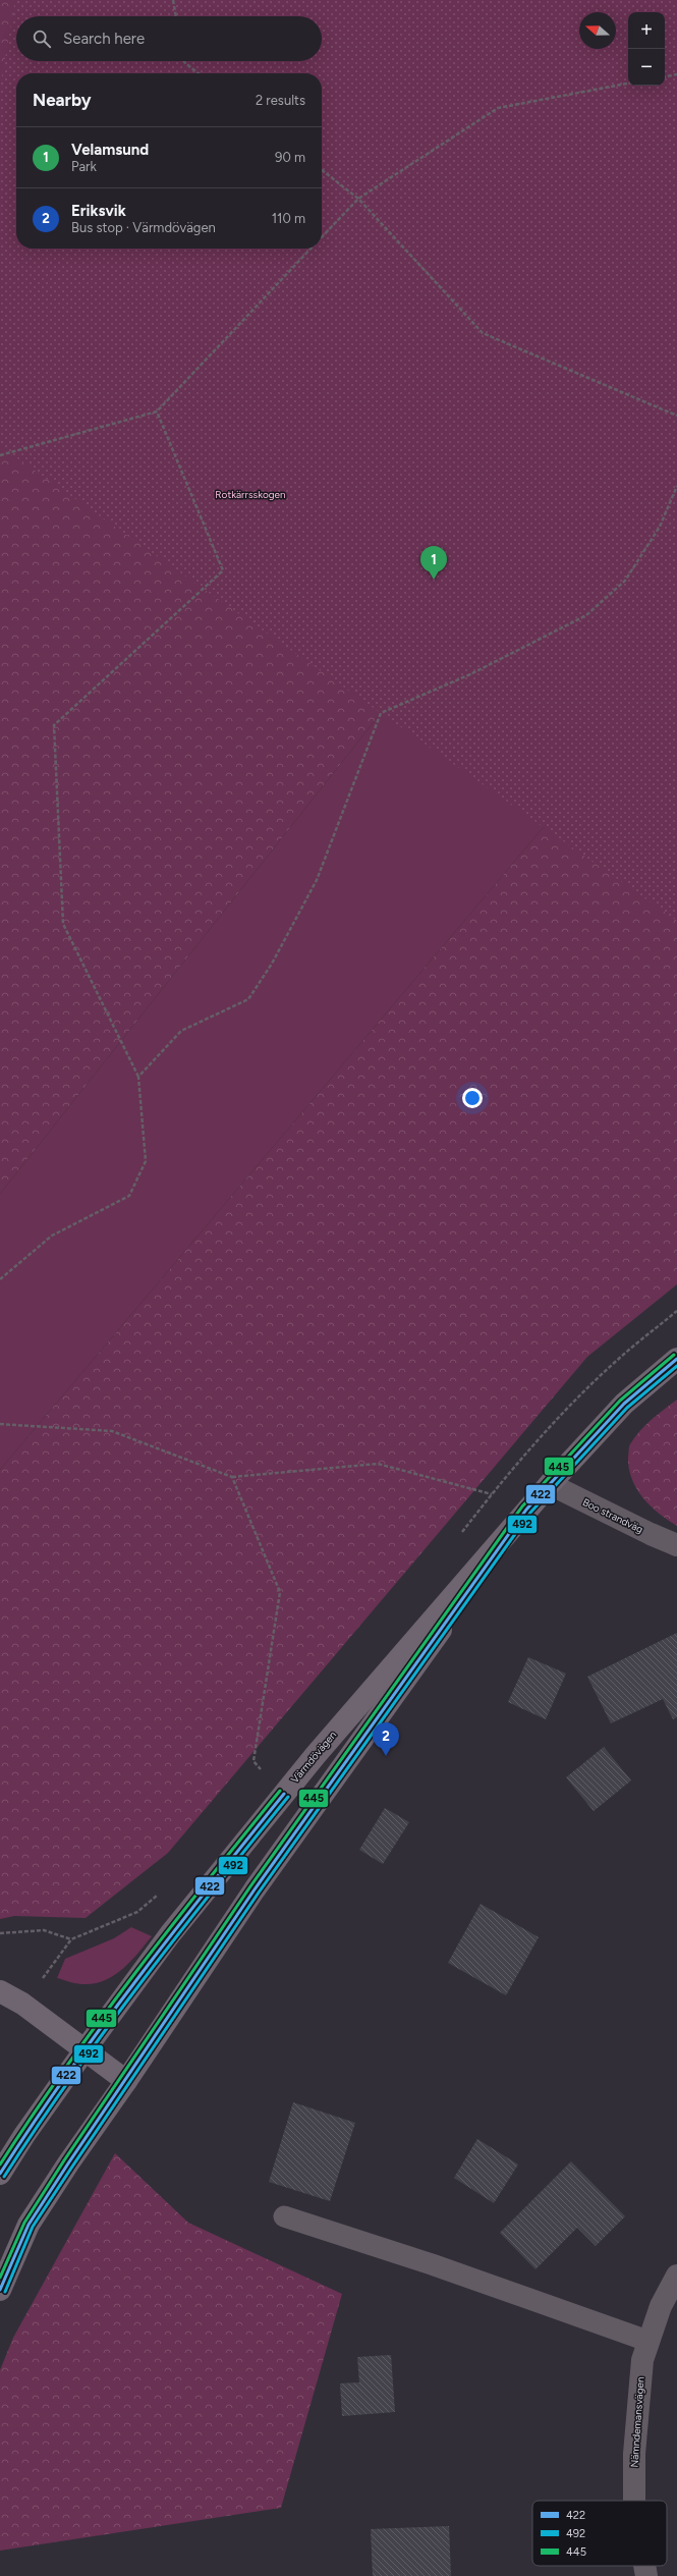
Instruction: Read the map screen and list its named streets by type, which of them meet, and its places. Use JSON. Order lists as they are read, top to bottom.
{
  "streets": {
    "main road": ["Värmdövägen"],
    "street": ["Boo strandväg", "Nämndemansvägen"]
  },
  "crossings": [
    ["Boo strandväg", "Värmdövägen"]
  ],
  "parks": ["Rotkärrsskogen"],
  "lines": ["transit line 445", "transit line 422", "transit line 492"],
  "legend": ["422", "492", "445"],
  "north": "left",
  "page": {
    "map_buttons": ["+", "−"],
    "search": "Search here",
    "heading": ["Nearby", "2 results"],
    "list": [
      {
        "mark": "1",
        "name": "Velamsund",
        "note": "Park",
        "value": "90 m"
      },
      {
        "mark": "2",
        "name": "Eriksvik",
        "note": "Bus stop · Värmdövägen",
        "value": "110 m"
      }
    ],
    "pins": ["1", "2"]
  }
}
